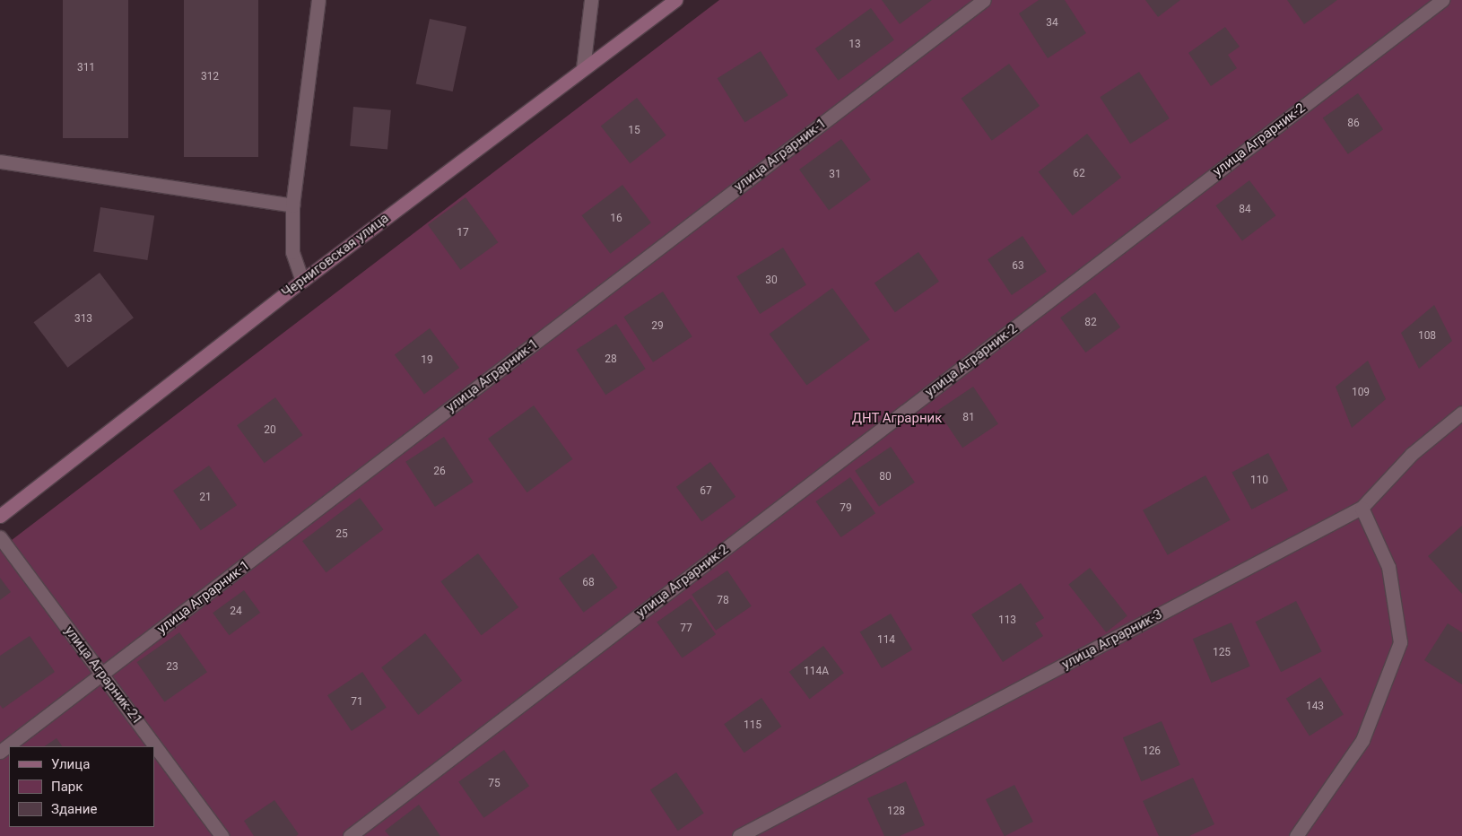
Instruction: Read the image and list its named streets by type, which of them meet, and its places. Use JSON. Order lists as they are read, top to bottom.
{
  "streets": {
    "street": [
      "улица Аграрник-2",
      "улица Аграрник-1",
      "Черниговская улица",
      "улица Аграрник-3",
      "улица Аграрник-21"
    ]
  },
  "crossings": [
    ["улица Аграрник-1", "улица Аграрник-21"]
  ],
  "parks": ["ДНТ Аграрник"],
  "house_numbers": [
    "34",
    "13",
    "311",
    "312",
    "86",
    "15",
    "62",
    "31",
    "84",
    "16",
    "17",
    "63",
    "30",
    "313",
    "82",
    "29",
    "108",
    "28",
    "19",
    "109",
    "81",
    "20",
    "26",
    "80",
    "110",
    "67",
    "21",
    "79",
    "25",
    "68",
    "78",
    "24",
    "113",
    "77",
    "114",
    "125",
    "23",
    "114А",
    "71",
    "143",
    "115",
    "126",
    "75",
    "128"
  ],
  "legend": ["Улица", "Парк", "Здание"]
}
